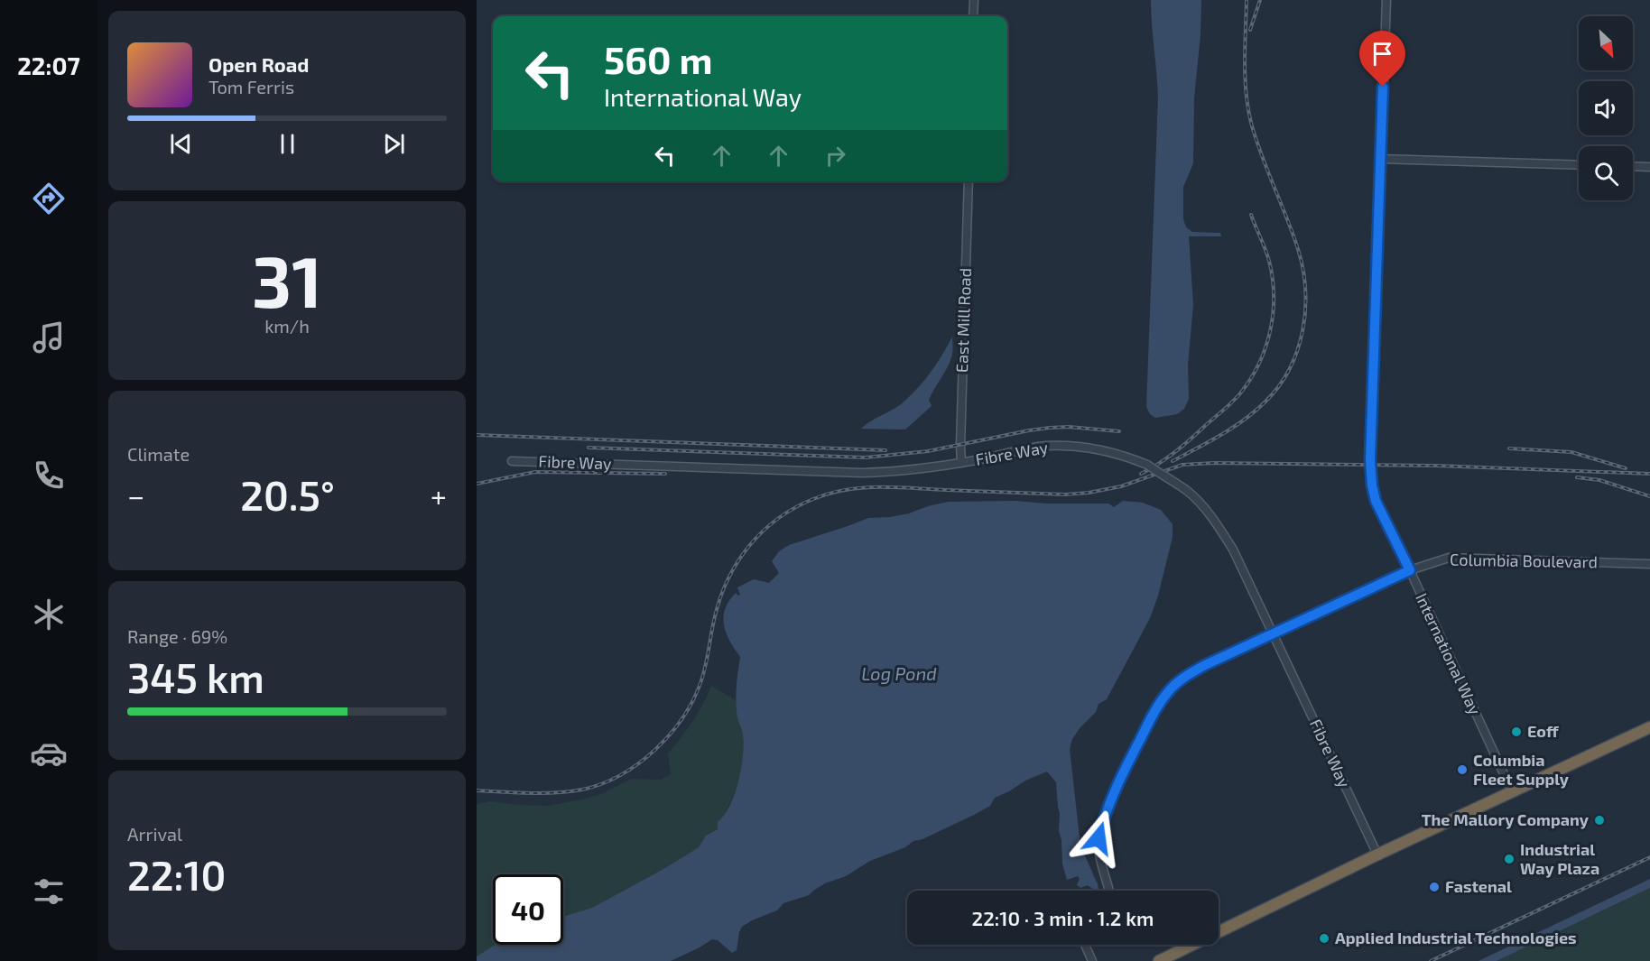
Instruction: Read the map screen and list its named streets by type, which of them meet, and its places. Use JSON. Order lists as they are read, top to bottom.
{
  "streets": {
    "street": [
      "East Mill Road",
      "Fibre Way",
      "Columbia Boulevard",
      "International Way"
    ]
  },
  "crossings": [
    ["East Mill Road", "Fibre Way"],
    ["Fibre Way", "Columbia Boulevard"],
    ["Columbia Boulevard", "International Way"]
  ],
  "water": ["Log Pond"],
  "places": [
    "Eoff",
    "Columbia Fleet Supply",
    "The Mallory Company",
    "Industrial Way Plaza",
    "Fastenal",
    "Applied Industrial Technologies"
  ],
  "north": "bottom right",
  "page": {
    "tabs": "22:07",
    "turn": ["560 m", "International Way"],
    "song": ["Open Road", "Tom Ferris"],
    "tile": [
      ["31", "km/h"],
      "Climate",
      ["Range · 69%", "345 km"],
      ["Arrival", "22:10"]
    ],
    "heat": ["−", "20.5°", "+"],
    "limit": "40",
    "trip": "22:10 · 3 min · 1.2 km"
  }
}
